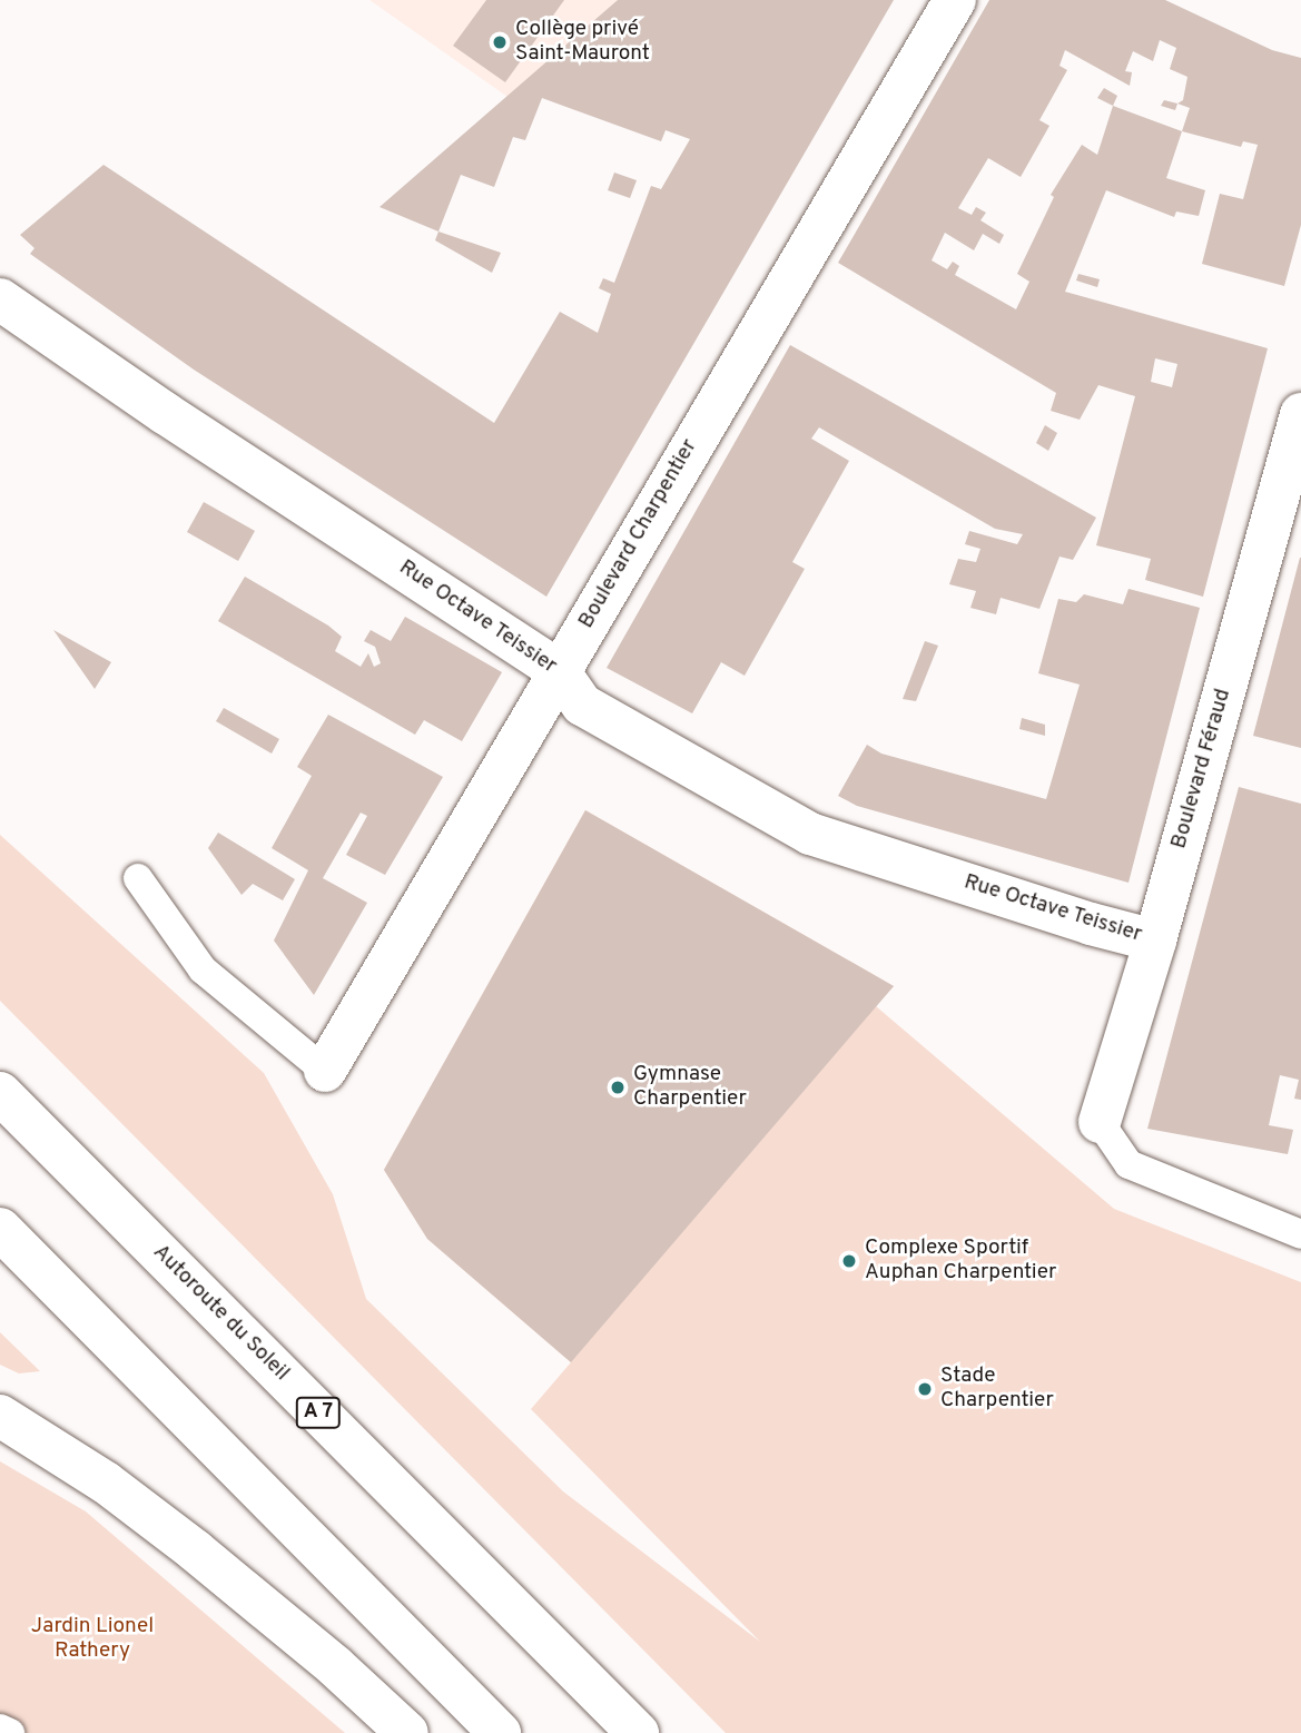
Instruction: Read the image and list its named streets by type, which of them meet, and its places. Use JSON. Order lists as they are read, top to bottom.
{
  "streets": {
    "main road": [
      "Boulevard Charpentier",
      "Rue Octave Teissier",
      "Boulevard Féraud",
      "Autoroute du Soleil",
      "A 7"
    ]
  },
  "crossings": [
    ["Boulevard Charpentier", "Rue Octave Teissier"],
    ["Rue Octave Teissier", "Boulevard Féraud"]
  ],
  "parks": ["Jardin Lionel Rathery"],
  "places": [
    "Collège privé Saint-Mauront",
    "Gymnase Charpentier",
    "Complexe Sportif Auphan Charpentier",
    "Stade Charpentier"
  ]
}
